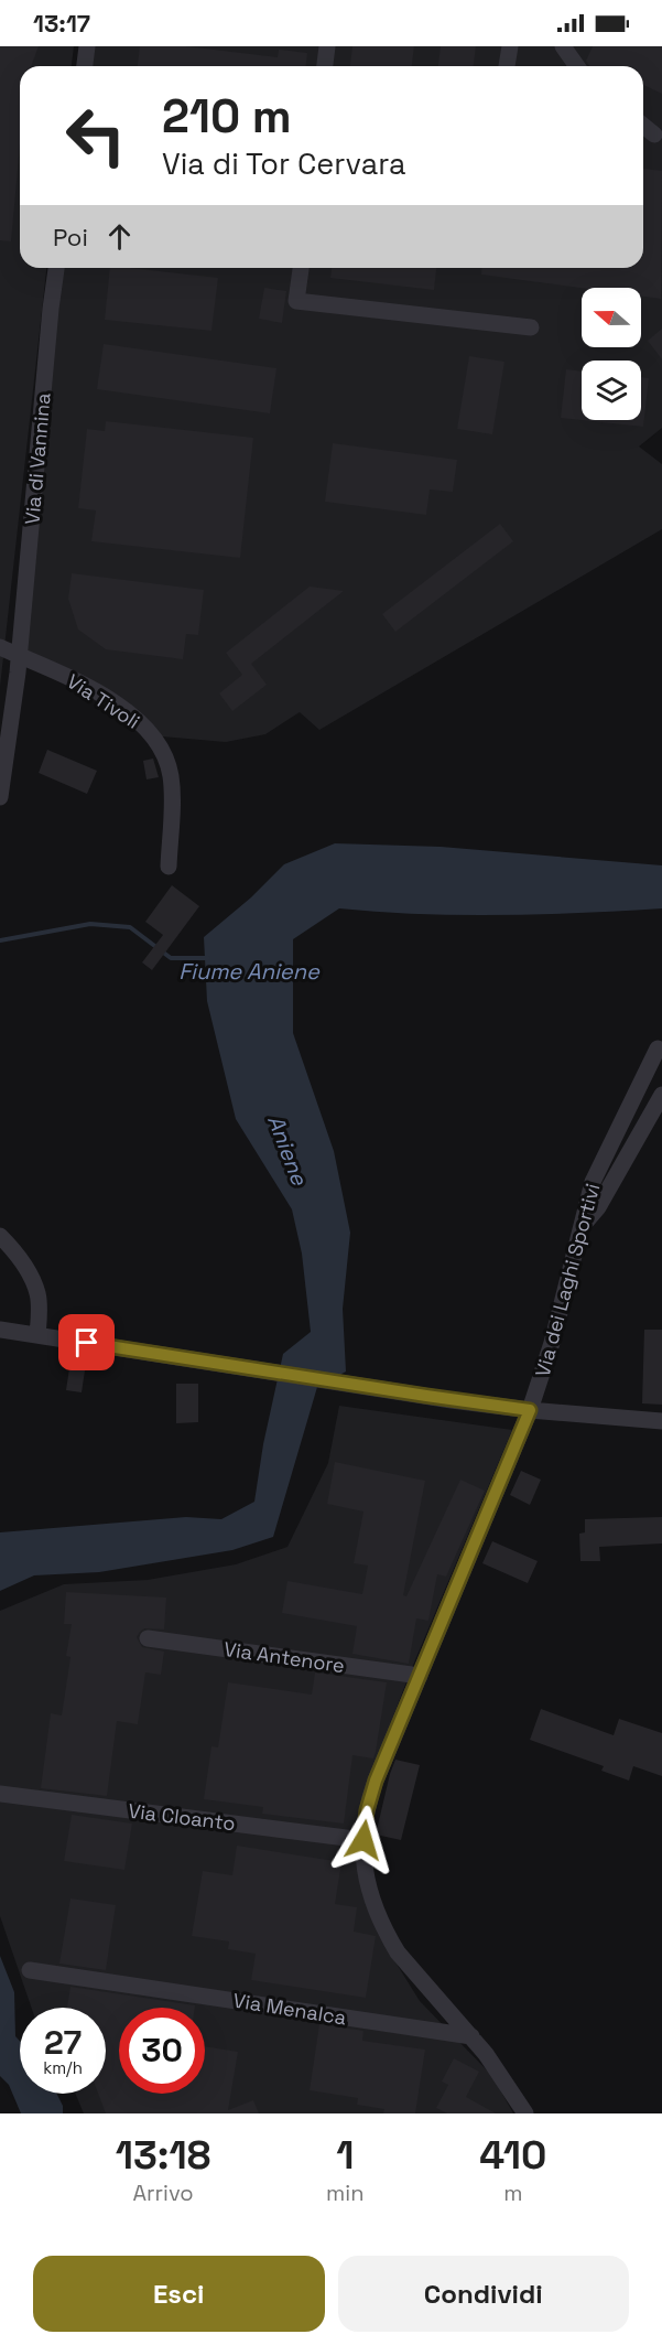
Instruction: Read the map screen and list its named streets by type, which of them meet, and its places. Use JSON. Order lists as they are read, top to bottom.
{
  "streets": {
    "street": [
      "Via di Vannina",
      "Via Tivoli",
      "Via dei Laghi Sportivi",
      "Via Antenore",
      "Via Cloanto",
      "Via Menalca"
    ]
  },
  "crossings": [
    ["Via di Vannina", "Via Tivoli"],
    ["Via dei Laghi Sportivi", "Via Antenore"],
    ["Via dei Laghi Sportivi", "Via Cloanto"],
    ["Via dei Laghi Sportivi", "Via Menalca"]
  ],
  "water": ["Fiume Aniene", "Aniene"],
  "north": "left",
  "page": {
    "status": "13:17",
    "turn": ["210 m", "Via di Tor Cervara"],
    "then": "Poi",
    "speed": "27 km/h",
    "limit": "30",
    "eta": [
      "13:18",
      "Arrivo",
      "1",
      "min",
      "410",
      "m"
    ],
    "buttons": ["Esci", "Condividi"]
  }
}
